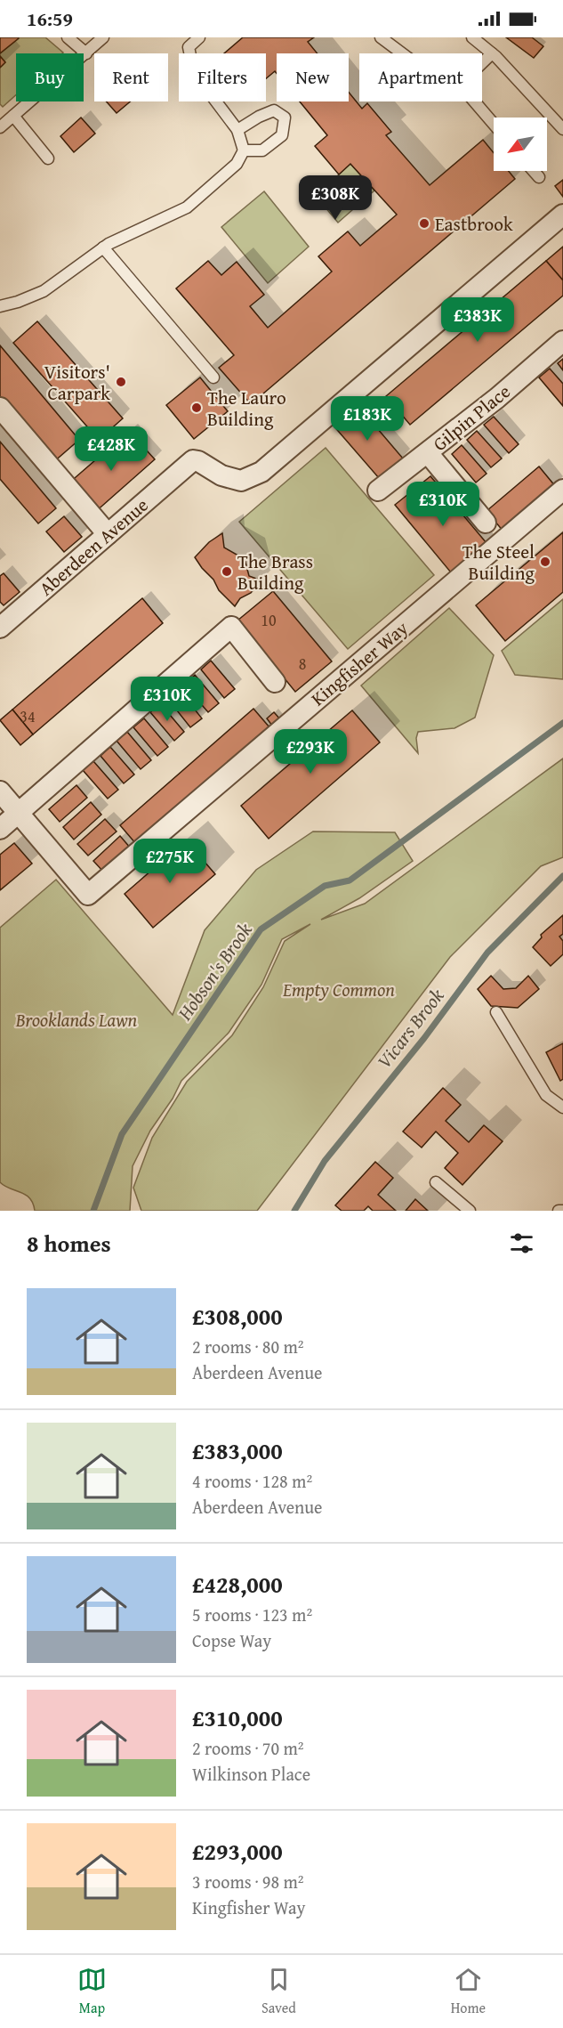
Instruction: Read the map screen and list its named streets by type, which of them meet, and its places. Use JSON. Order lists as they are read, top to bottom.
{
  "streets": {
    "street": ["Gilpin Place", "Aberdeen Avenue", "Kingfisher Way"]
  },
  "water": ["Hobson's Brook", "Vicars Brook"],
  "parks": ["Empty Common", "Brooklands Lawn"],
  "places": [
    "Eastbrook",
    "Visitors' Carpark",
    "The Lauro Building",
    "The Steel Building",
    "The Brass Building"
  ],
  "house_numbers": ["10", "8", "34"],
  "north": "bottom left",
  "page": {
    "status": "16:59",
    "chip": [
      "Buy",
      "Rent",
      "Filters",
      "New",
      "Apartment"
    ],
    "price": [
      "£308K",
      "£383K",
      "£183K",
      "£428K",
      "£310K",
      "£310K",
      "£293K",
      "£275K"
    ],
    "heading": "8 homes",
    "list": [
      {
        "name": "£308,000",
        "note": "2 rooms · 80 m² · Aberdeen Avenue"
      },
      {
        "name": "£383,000",
        "note": "4 rooms · 128 m² · Aberdeen Avenue"
      },
      {
        "name": "£428,000",
        "note": "5 rooms · 123 m² · Copse Way"
      },
      {
        "name": "£310,000",
        "note": "2 rooms · 70 m² · Wilkinson Place"
      },
      {
        "name": "£293,000",
        "note": "3 rooms · 98 m² · Kingfisher Way"
      }
    ],
    "tabs": ["Map", "Saved", "Home"]
  }
}
